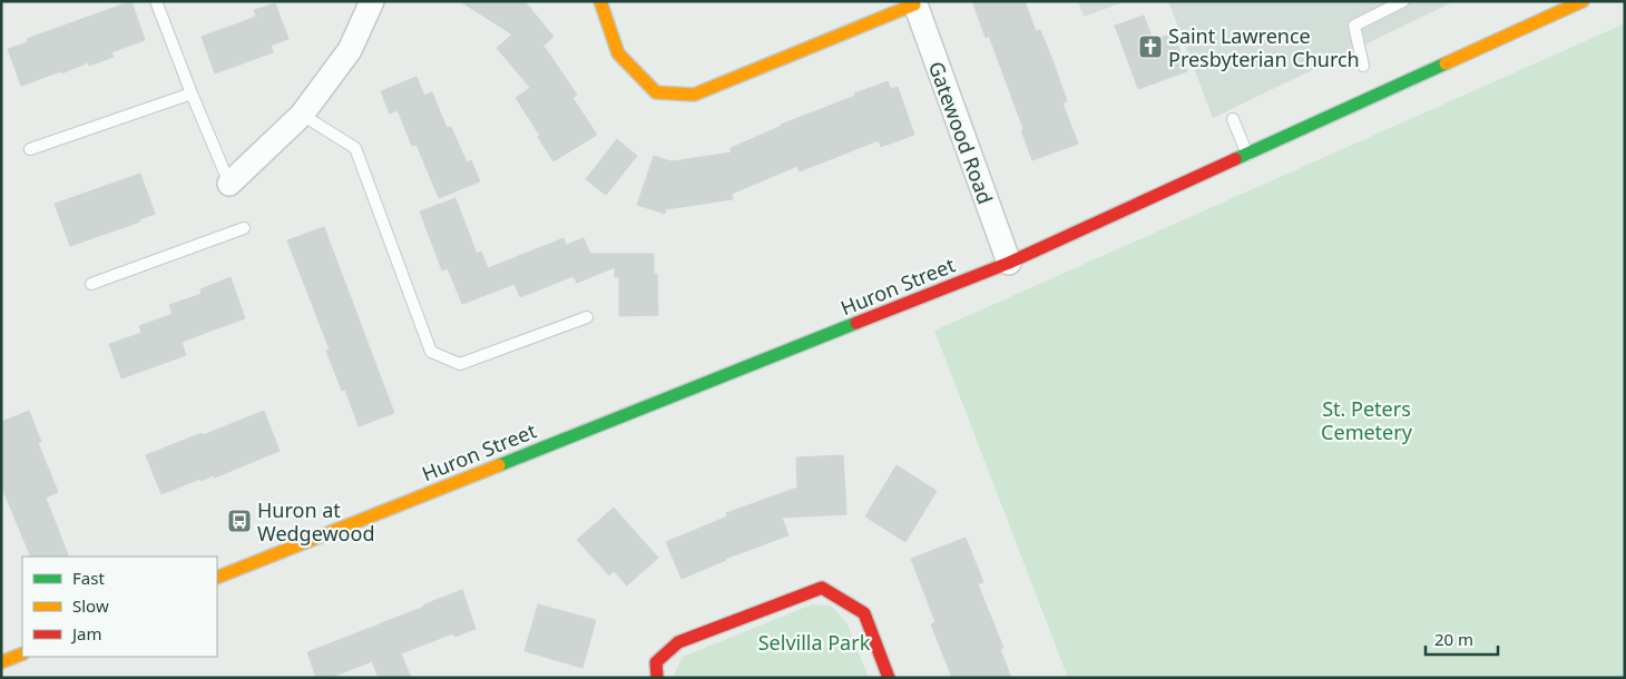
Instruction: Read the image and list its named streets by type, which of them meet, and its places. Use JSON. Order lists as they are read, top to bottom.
{
  "streets": {
    "main road": ["Huron Street"],
    "street": ["Gatewood Road"]
  },
  "crossings": [
    ["Gatewood Road", "Huron Street"]
  ],
  "parks": ["St. Peters Cemetery", "Selvilla Park"],
  "places": {
    "church": ["Saint Lawrence Presbyterian Church"],
    "bus stop": ["Huron at Wedgewood"]
  },
  "legend": ["Fast", "Slow", "Jam"],
  "scale_bar": "20 m"
}
